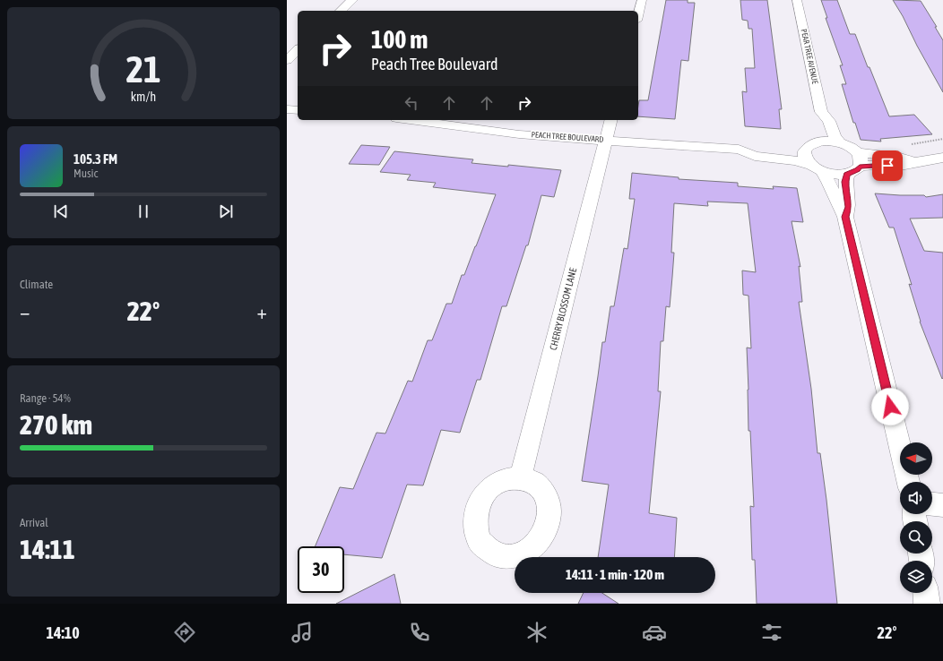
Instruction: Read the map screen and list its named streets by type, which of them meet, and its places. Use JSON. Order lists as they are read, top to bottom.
{
  "streets": {
    "street": ["PEAR TREE AVENUE", "PEACH TREE BOULEVARD", "CHERRY BLOSSOM LANE"]
  },
  "crossings": [
    ["PEAR TREE AVENUE", "PEACH TREE BOULEVARD"],
    ["PEACH TREE BOULEVARD", "CHERRY BLOSSOM LANE"]
  ],
  "north": "left",
  "page": {
    "turn": ["100 m", "Peach Tree Boulevard"],
    "song": ["105.3 FM", "Music"],
    "tile": [
      "Climate",
      ["Range · 54%", "270 km"],
      ["Arrival", "14:11"]
    ],
    "heat": ["−", "22°", "+"],
    "limit": "30",
    "trip": "14:11 · 1 min · 120 m",
    "tabs": ["14:10", "22°"],
    "gauge": ["21", "km/h"]
  }
}
